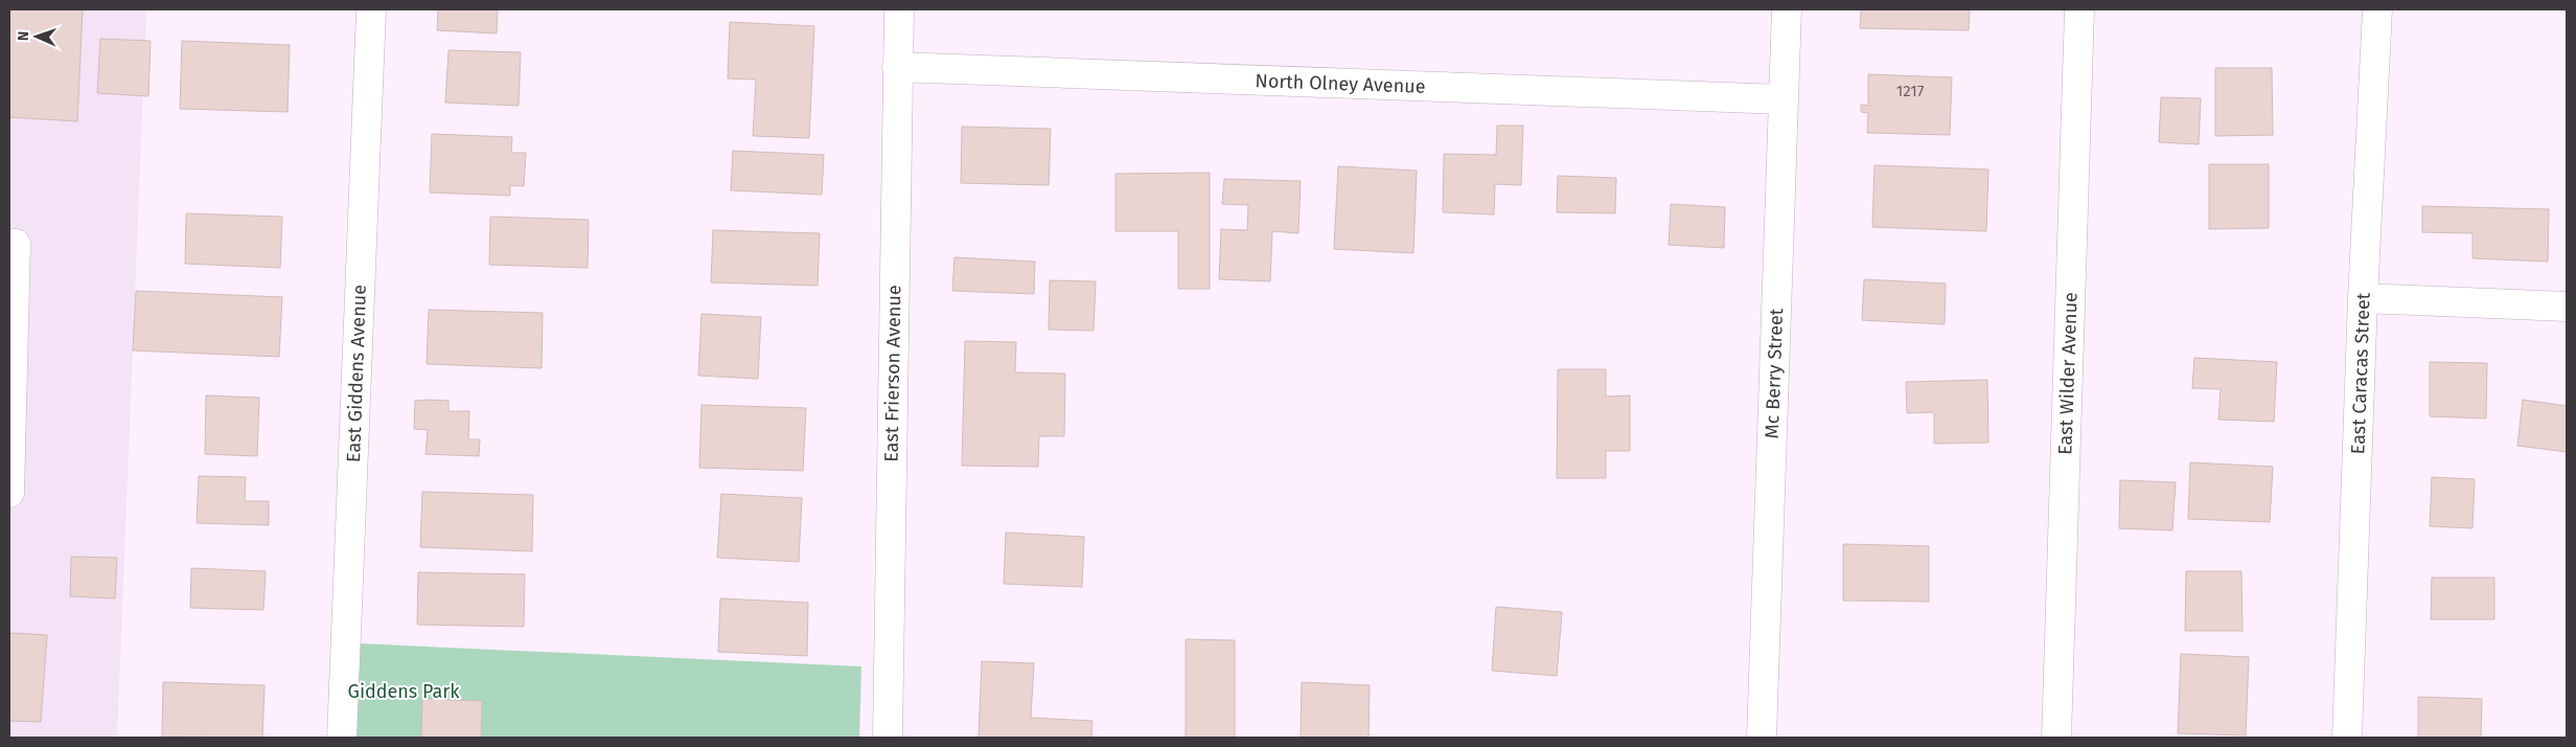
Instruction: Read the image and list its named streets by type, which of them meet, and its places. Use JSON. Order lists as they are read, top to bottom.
{
  "streets": {
    "street": [
      "North Olney Avenue",
      "East Giddens Avenue",
      "East Frierson Avenue",
      "Mc Berry Street",
      "East Wilder Avenue",
      "East Caracas Street"
    ]
  },
  "crossings": [
    ["North Olney Avenue", "East Frierson Avenue"],
    ["North Olney Avenue", "Mc Berry Street"]
  ],
  "parks": ["Giddens Park"],
  "house_numbers": ["1217"],
  "north": "left"
}
